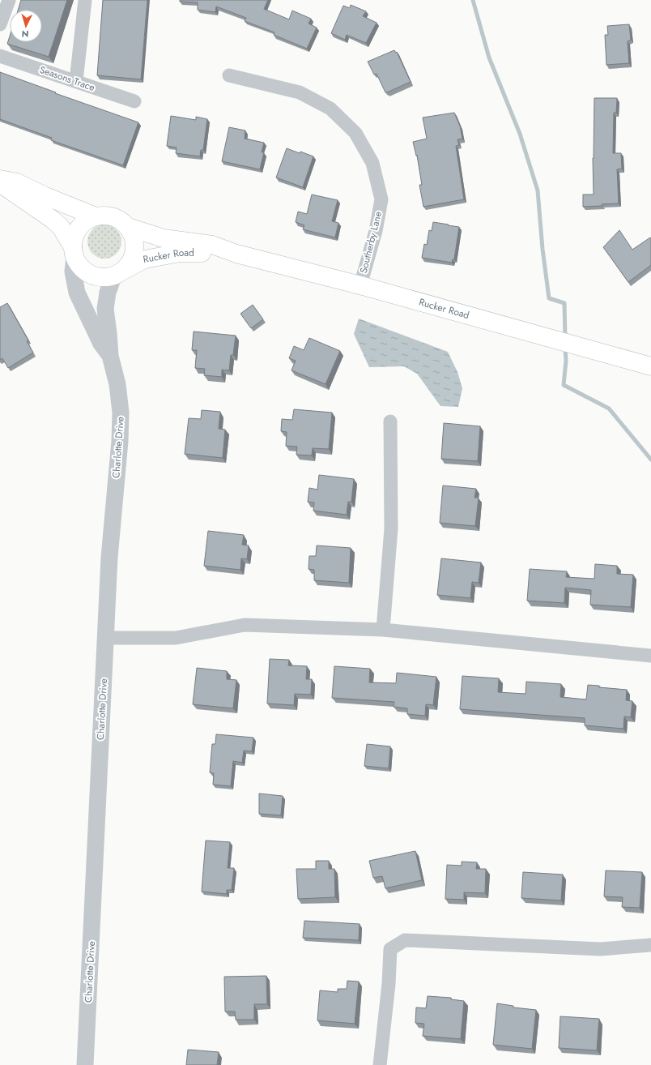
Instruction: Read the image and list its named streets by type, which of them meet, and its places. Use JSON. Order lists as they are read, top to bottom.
{
  "streets": {
    "main road": ["Rucker Road"],
    "street": ["Seasons Trace", "Southerby Lane", "Charlotte Drive"]
  },
  "crossings": [
    ["Southerby Lane", "Rucker Road"],
    ["Rucker Road", "Charlotte Drive"]
  ],
  "north": "bottom"
}
